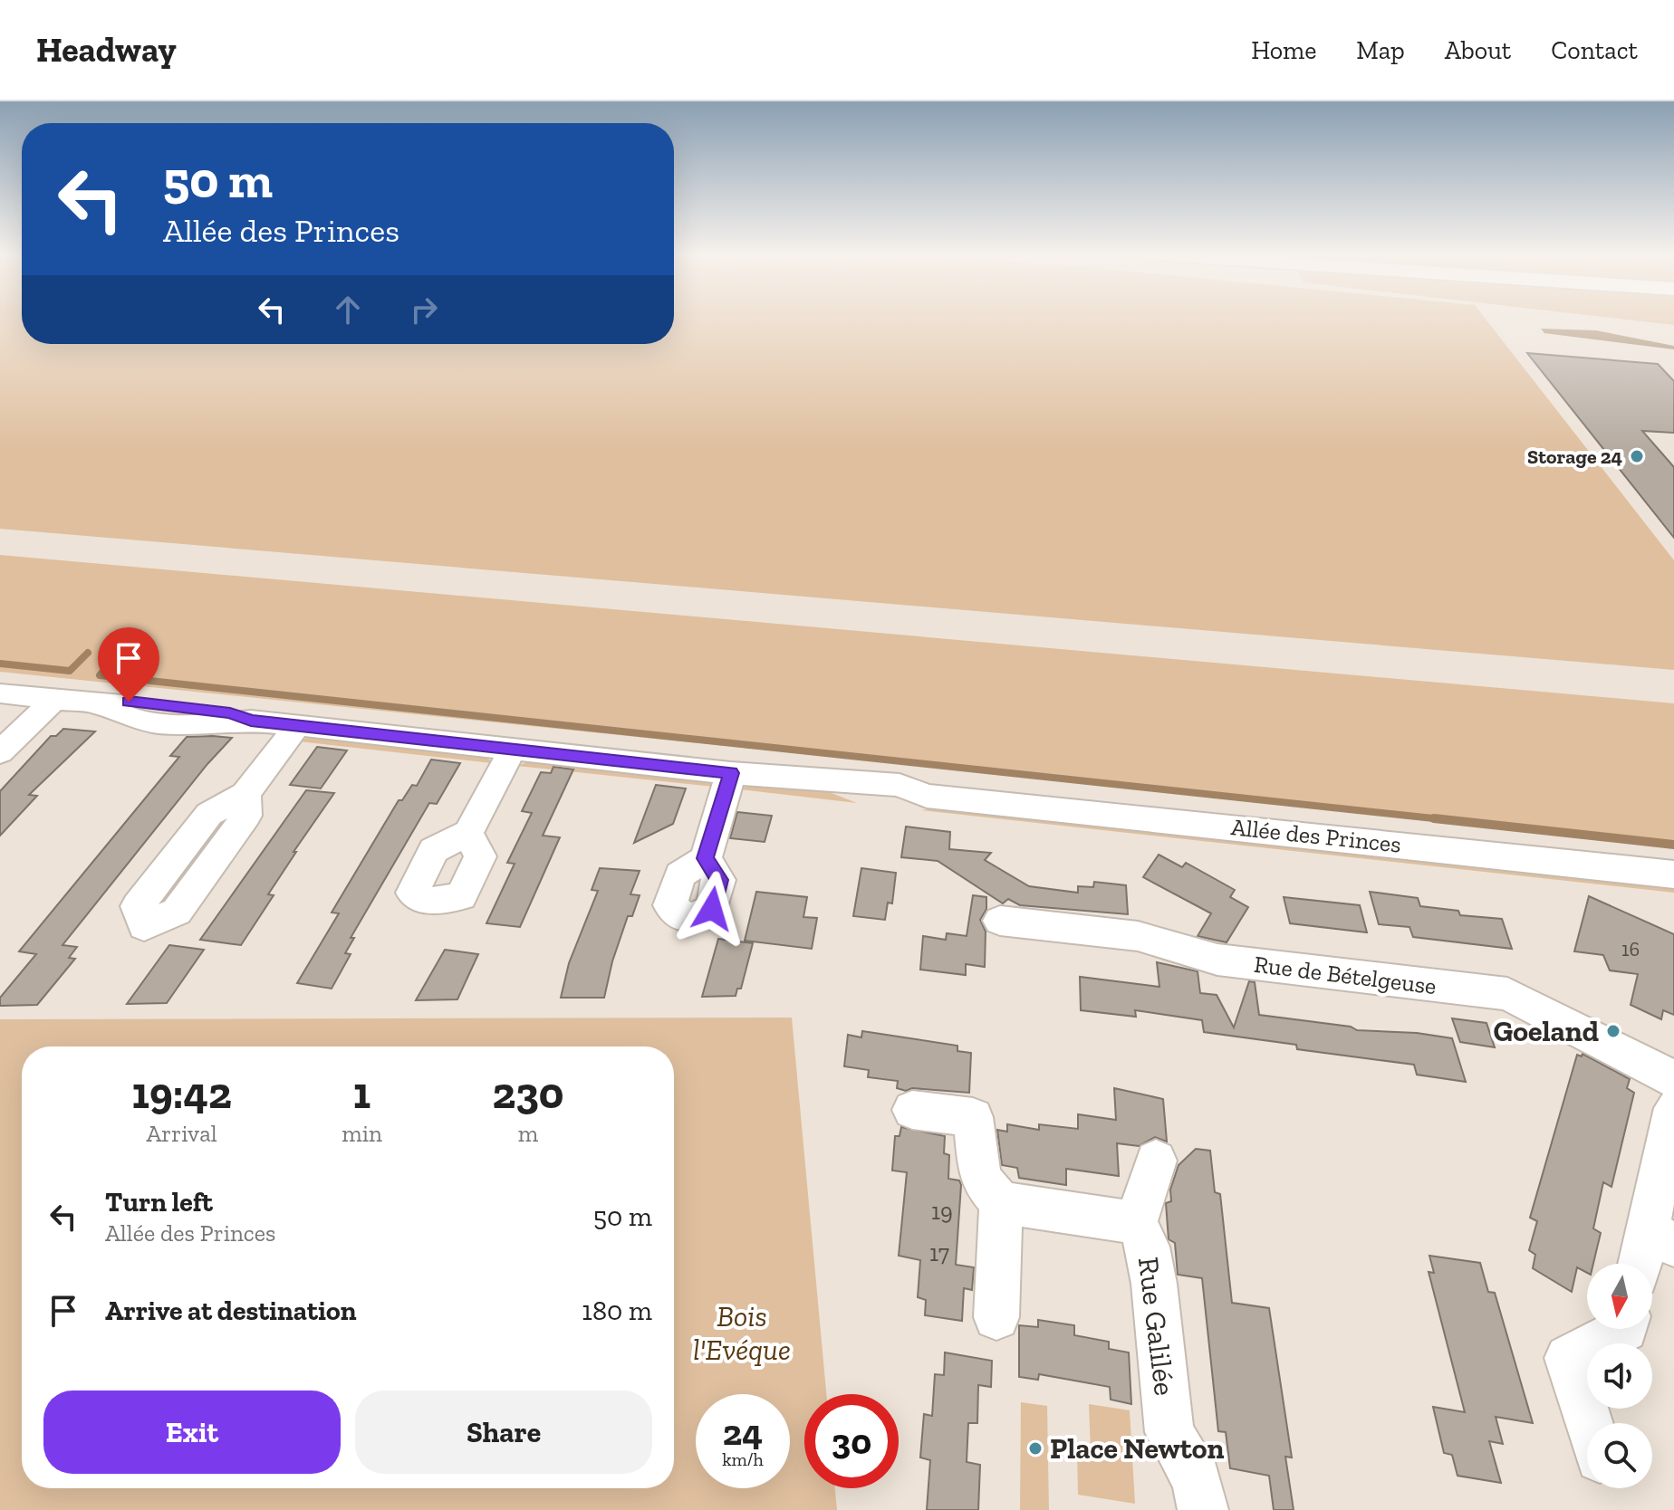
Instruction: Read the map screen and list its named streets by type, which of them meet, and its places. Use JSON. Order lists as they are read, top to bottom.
{
  "streets": {
    "street": ["Allée des Princes", "Rue de Bételgeuse", "Rue Galilée"]
  },
  "parks": ["Bois l'Evéque"],
  "places": ["Storage 24", "Goeland", "Place Newton"],
  "house_numbers": ["16", "19", "17"],
  "north": "bottom",
  "page": {
    "header": "Headway",
    "nav": [
      "Home",
      "Map",
      "About",
      "Contact"
    ],
    "turn": ["50 m", "Allée des Princes"],
    "eta": [
      "19:42",
      "Arrival",
      "1",
      "min",
      "230",
      "m"
    ],
    "list": [
      {
        "name": "Turn left",
        "note": "Allée des Princes",
        "value": "50 m"
      },
      {
        "name": "Arrive at destination",
        "value": "180 m"
      }
    ],
    "buttons": ["Exit", "Share"],
    "speed": "24 km/h",
    "limit": "30"
  }
}
